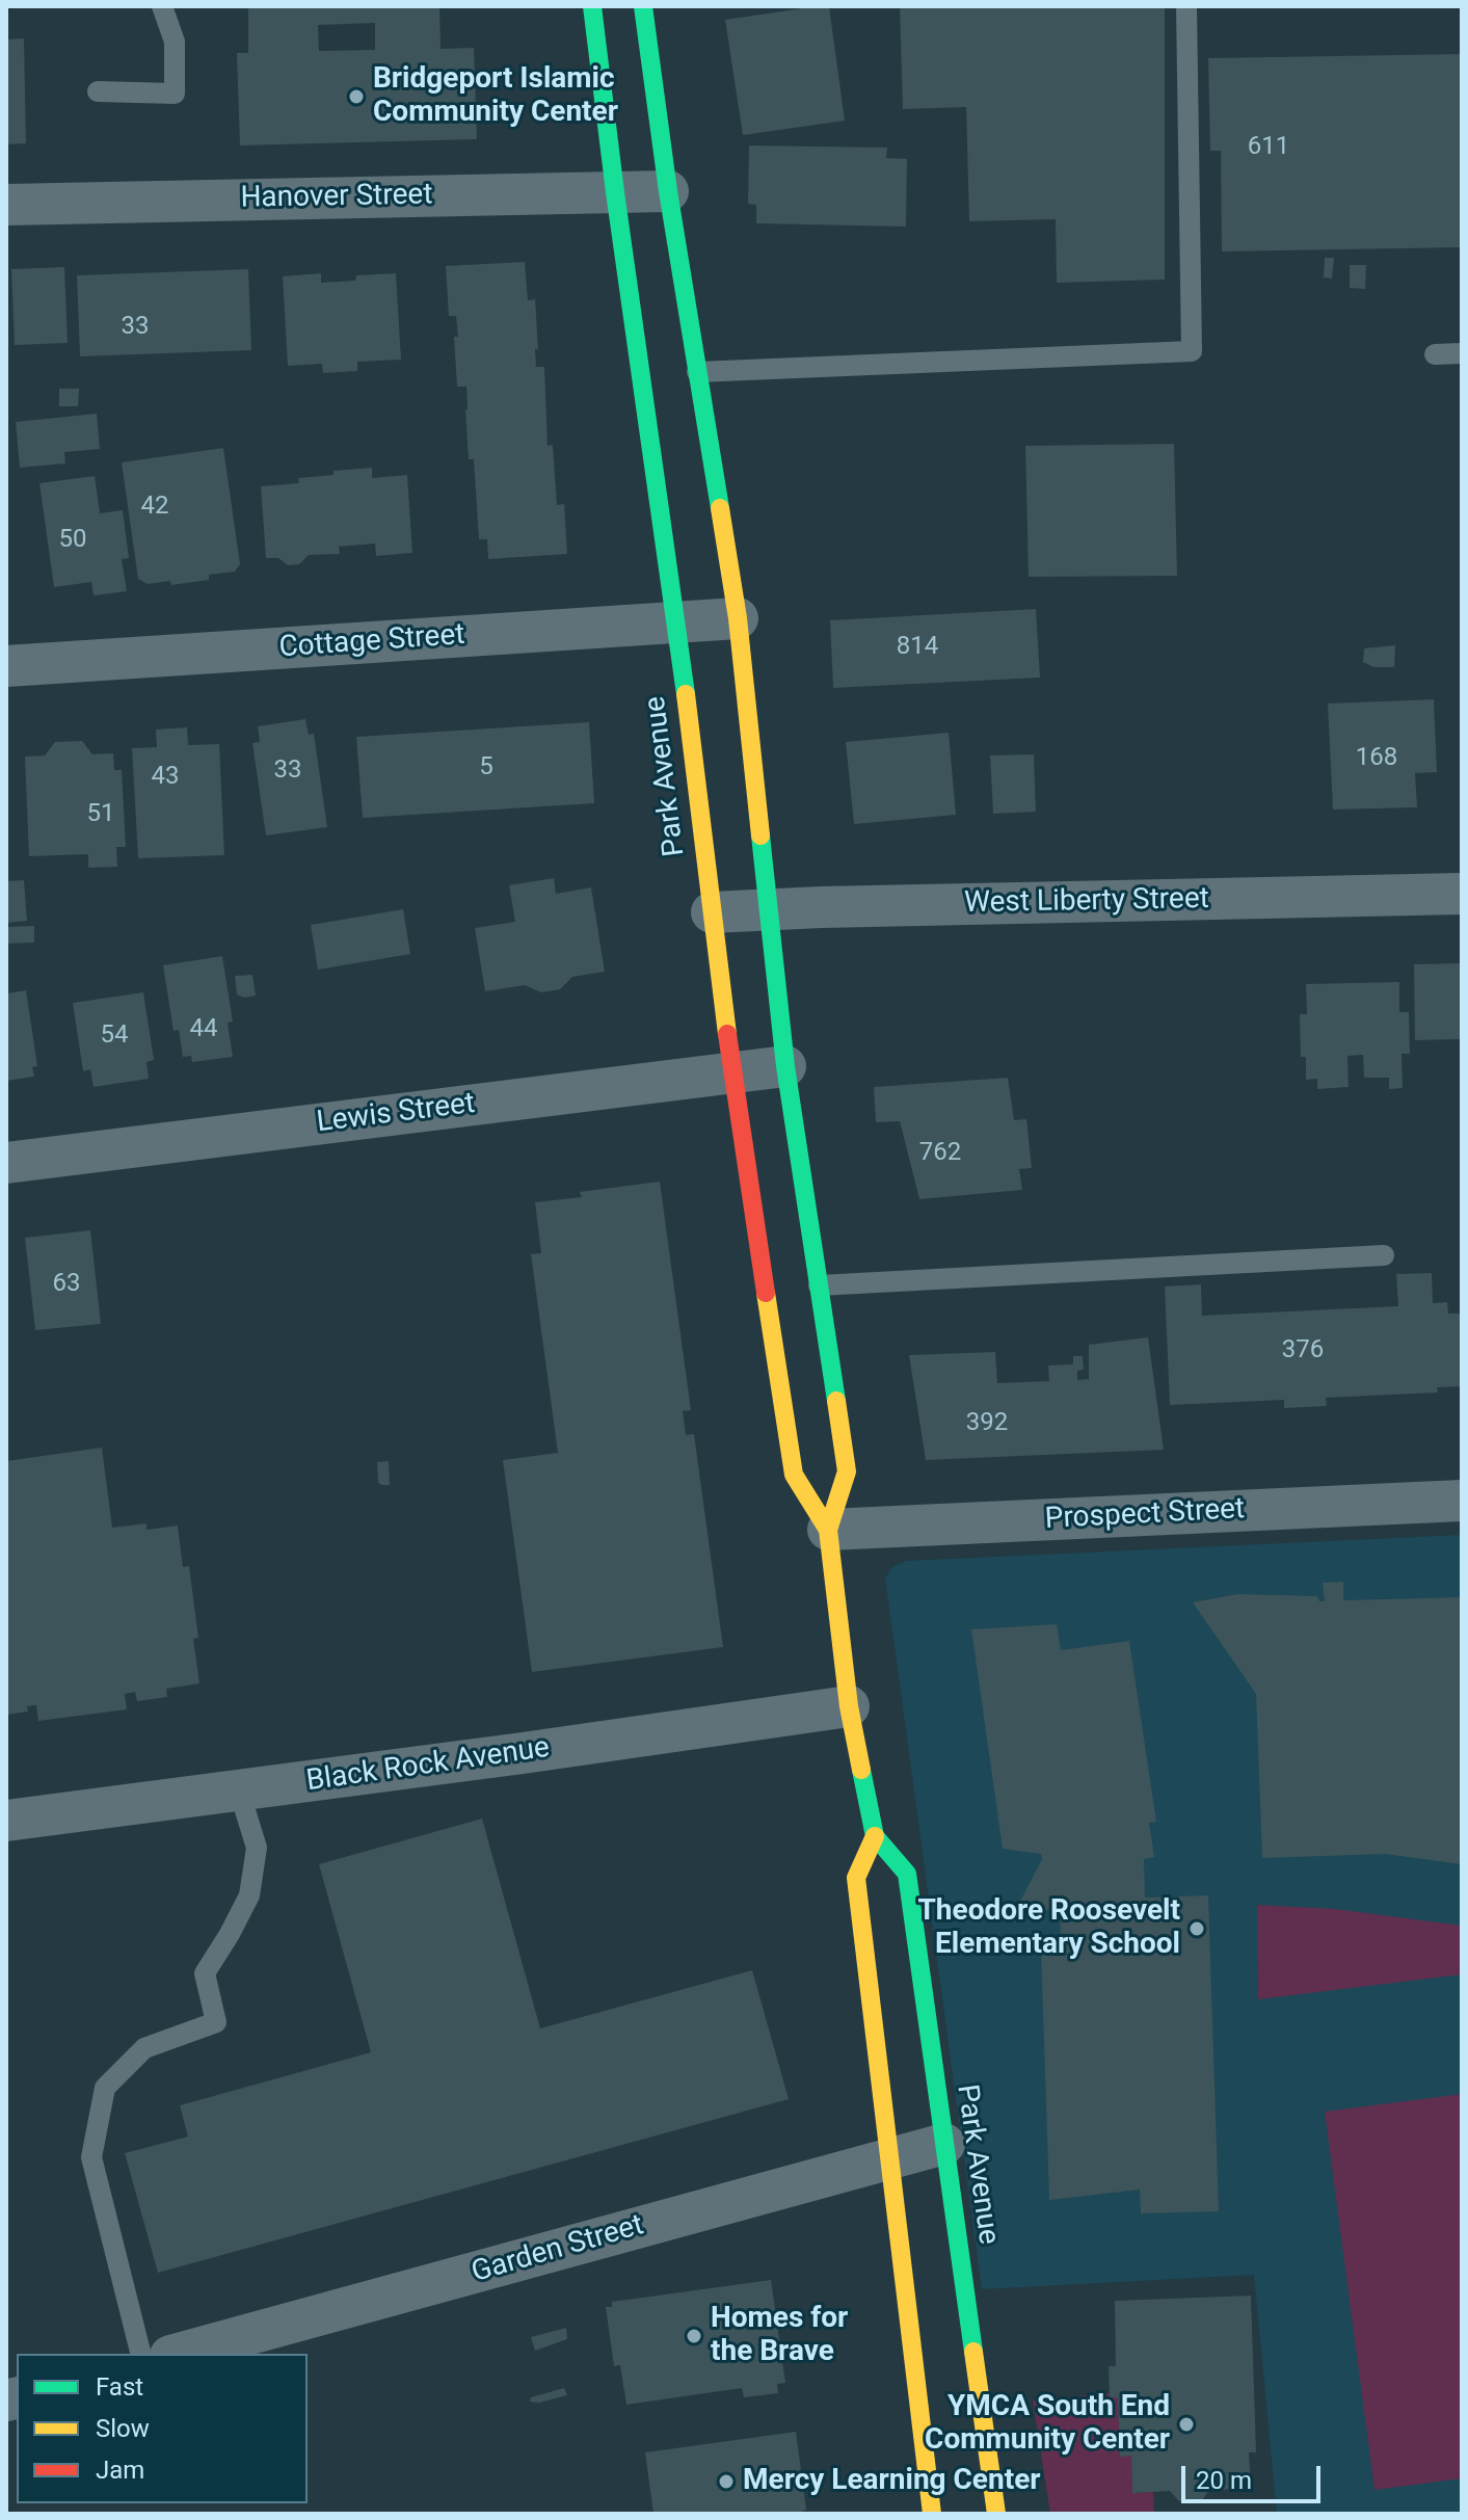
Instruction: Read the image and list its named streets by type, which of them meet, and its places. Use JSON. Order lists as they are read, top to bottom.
{
  "streets": {
    "main road": ["Park Avenue"],
    "street": [
      "Hanover Street",
      "Cottage Street",
      "West Liberty Street",
      "Lewis Street",
      "Prospect Street",
      "Black Rock Avenue",
      "Garden Street"
    ]
  },
  "crossings": [
    ["Hanover Street", "Park Avenue"],
    ["Cottage Street", "Park Avenue"],
    ["Park Avenue", "West Liberty Street"],
    ["Park Avenue", "Lewis Street"],
    ["Park Avenue", "Prospect Street"],
    ["Park Avenue", "Black Rock Avenue"],
    ["Park Avenue", "Garden Street"]
  ],
  "places": [
    "Bridgeport Islamic Community Center",
    "Theodore Roosevelt Elementary School",
    "Homes for the Brave",
    "YMCA South End Community Center",
    "Mercy Learning Center"
  ],
  "house_numbers": [
    "611",
    "33",
    "42",
    "50",
    "814",
    "168",
    "5",
    "33",
    "43",
    "51",
    "44",
    "54",
    "762",
    "63",
    "376",
    "392"
  ],
  "legend": ["Fast", "Slow", "Jam"],
  "scale_bar": "20 m"
}
